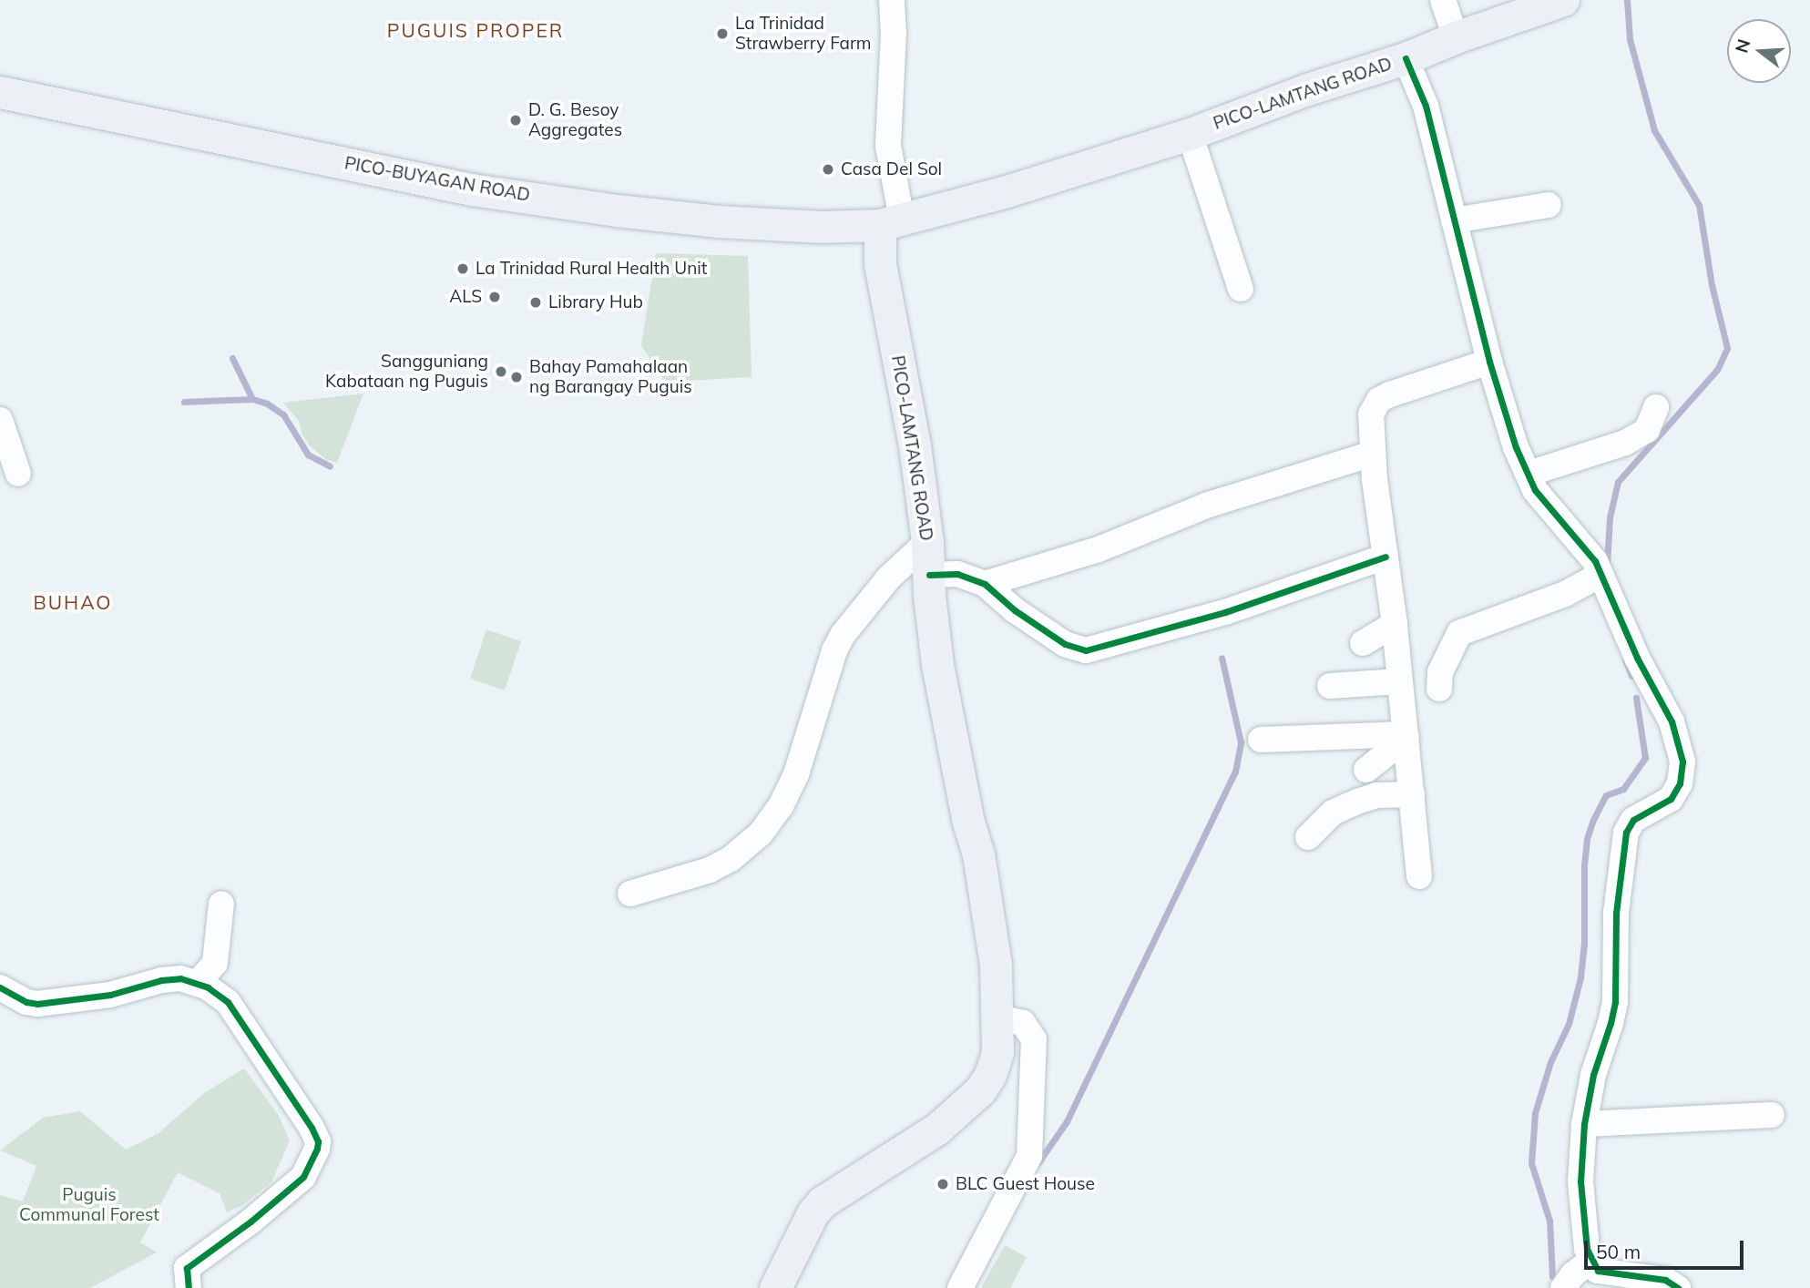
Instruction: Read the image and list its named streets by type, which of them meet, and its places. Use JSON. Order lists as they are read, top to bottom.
{
  "streets": {
    "main road": ["PICO-LAMTANG ROAD", "PICO-BUYAGAN ROAD"]
  },
  "crossings": [
    ["PICO-LAMTANG ROAD", "PICO-BUYAGAN ROAD"]
  ],
  "districts": ["PUGUIS PROPER", "BUHAO"],
  "parks": ["Puguis Communal Forest"],
  "places": [
    "La Trinidad Strawberry Farm",
    "D. G. Besoy Aggregates",
    "Casa Del Sol",
    "La Trinidad Rural Health Unit",
    "ALS",
    "Library Hub",
    "Sangguniang Kabataan ng Puguis",
    "Bahay Pamahalaan ng Barangay Puguis",
    "BLC Guest House"
  ],
  "scale_bar": "50 m",
  "north": "left"
}
